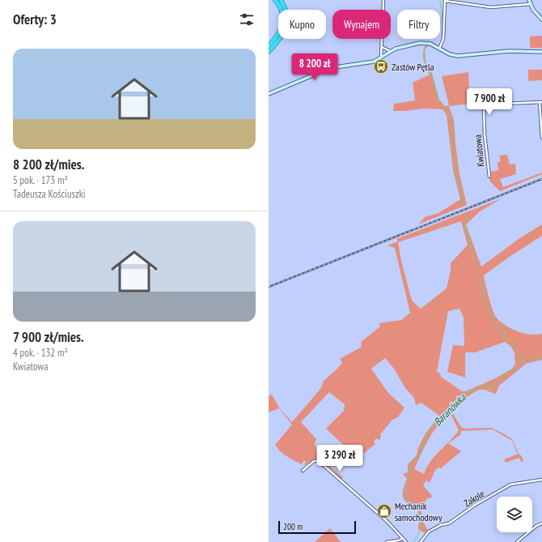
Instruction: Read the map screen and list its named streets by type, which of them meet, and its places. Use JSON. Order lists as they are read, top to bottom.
{
  "streets": {
    "street": ["Kwiatowa", "Zakole"]
  },
  "water": ["Baranówka"],
  "places": {
    "bus stop": ["Zastów Pętla"],
    "shop": ["Mechanik samochodowy"]
  },
  "scale_bar": "200 m",
  "page": {
    "heading": "Oferty: 3",
    "chip": ["Kupno", "Wynajem", "Filtry"],
    "list": [
      {
        "name": "8 200 zł/mies.",
        "note": "5 pok. · 173 m² · Tadeusza Kościuszki"
      },
      {
        "name": "7 900 zł/mies.",
        "note": "4 pok. · 132 m² · Kwiatowa"
      }
    ],
    "price": ["8 200 zł", "7 900 zł", "3 290 zł"],
    "scale": "200 m"
  }
}
